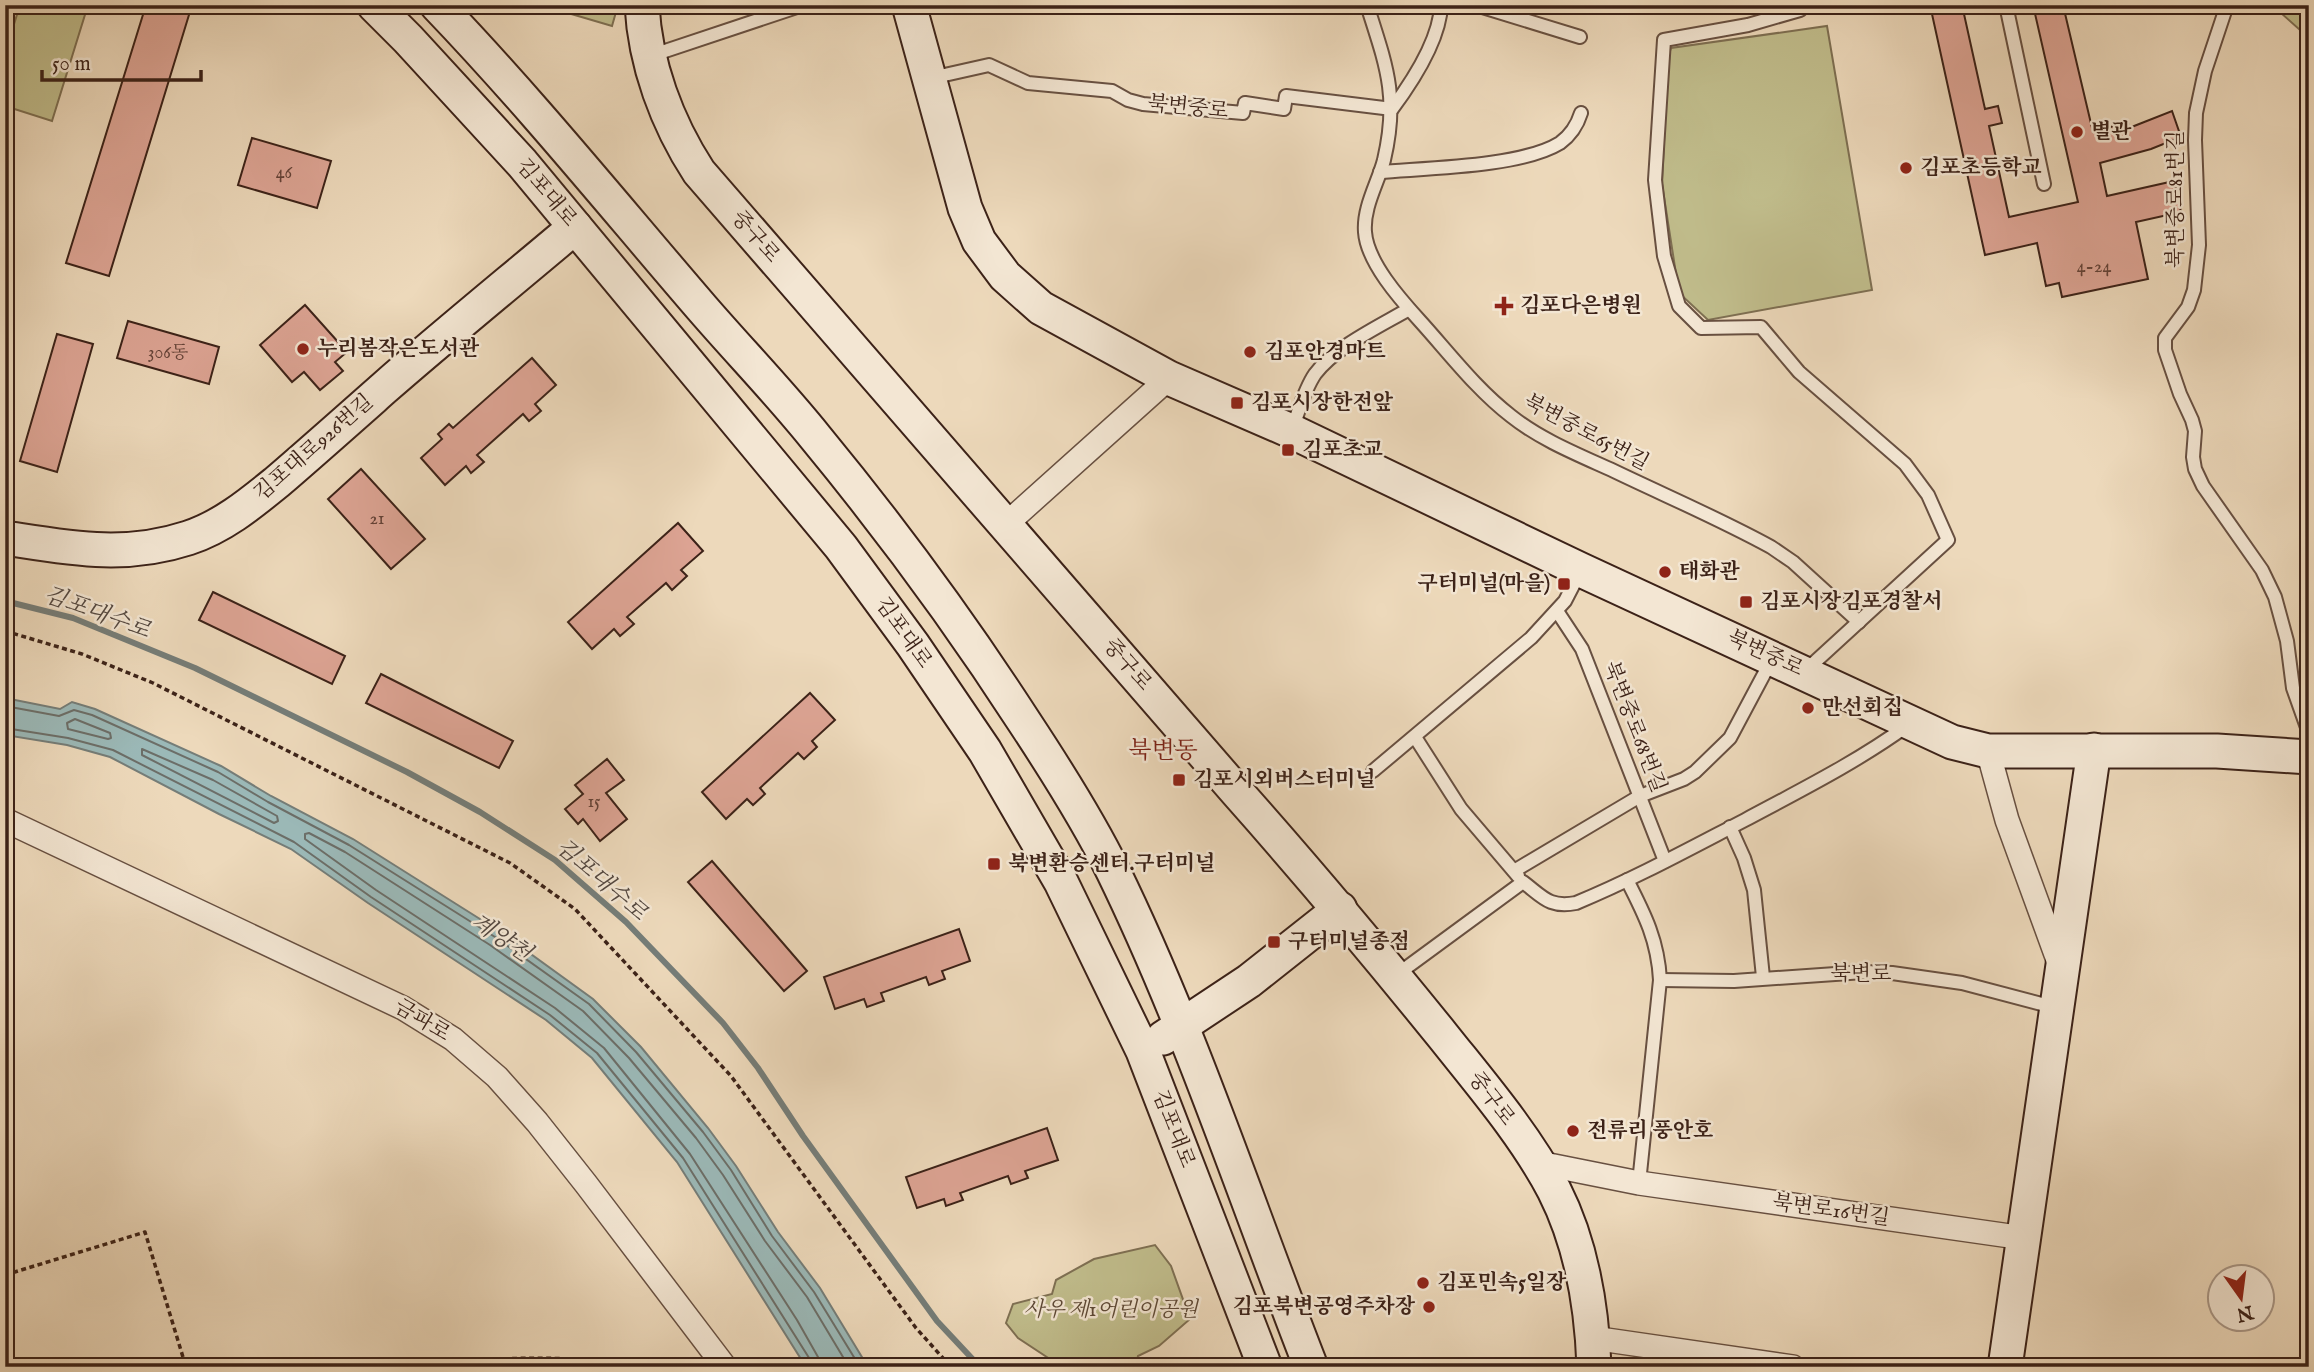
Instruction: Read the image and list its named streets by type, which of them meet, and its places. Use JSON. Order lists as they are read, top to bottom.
{
  "streets": {
    "street": [
      "북변중로",
      "김포대로",
      "중구로",
      "김포대로926번길",
      "금파로",
      "북변로16번길"
    ],
    "lane": [
      "북변중로81번길",
      "북변중로65번길",
      "북변중로68번길",
      "북변로"
    ]
  },
  "crossings": [
    ["북변중로", "북변중로65번길"],
    ["김포대로", "김포대로926번길"],
    ["중구로", "북변로16번길"]
  ],
  "districts": ["북변동"],
  "water": ["김포대수로", "계양천"],
  "parks": ["사우 제1어린이공원"],
  "places": {
    "other": [
      "별관",
      "김포초등학교",
      "누리봄작은도서관",
      "김포안경마트",
      "태화관",
      "만선회집",
      "전류리 풍안호",
      "김포민속5일장",
      "김포북변공영주차장"
    ],
    "health": ["김포다은병원"],
    "transit": [
      "김포시장한전앞",
      "김포초교",
      "구터미널(마을)",
      "김포시장김포경찰서",
      "김포시외버스터미널",
      "북변환승센터.구터미널",
      "구터미널종점"
    ]
  },
  "house_numbers": [
    "46",
    "4-24",
    "306동",
    "21",
    "15"
  ],
  "scale_bar": "50 m",
  "north": "bottom"
}
